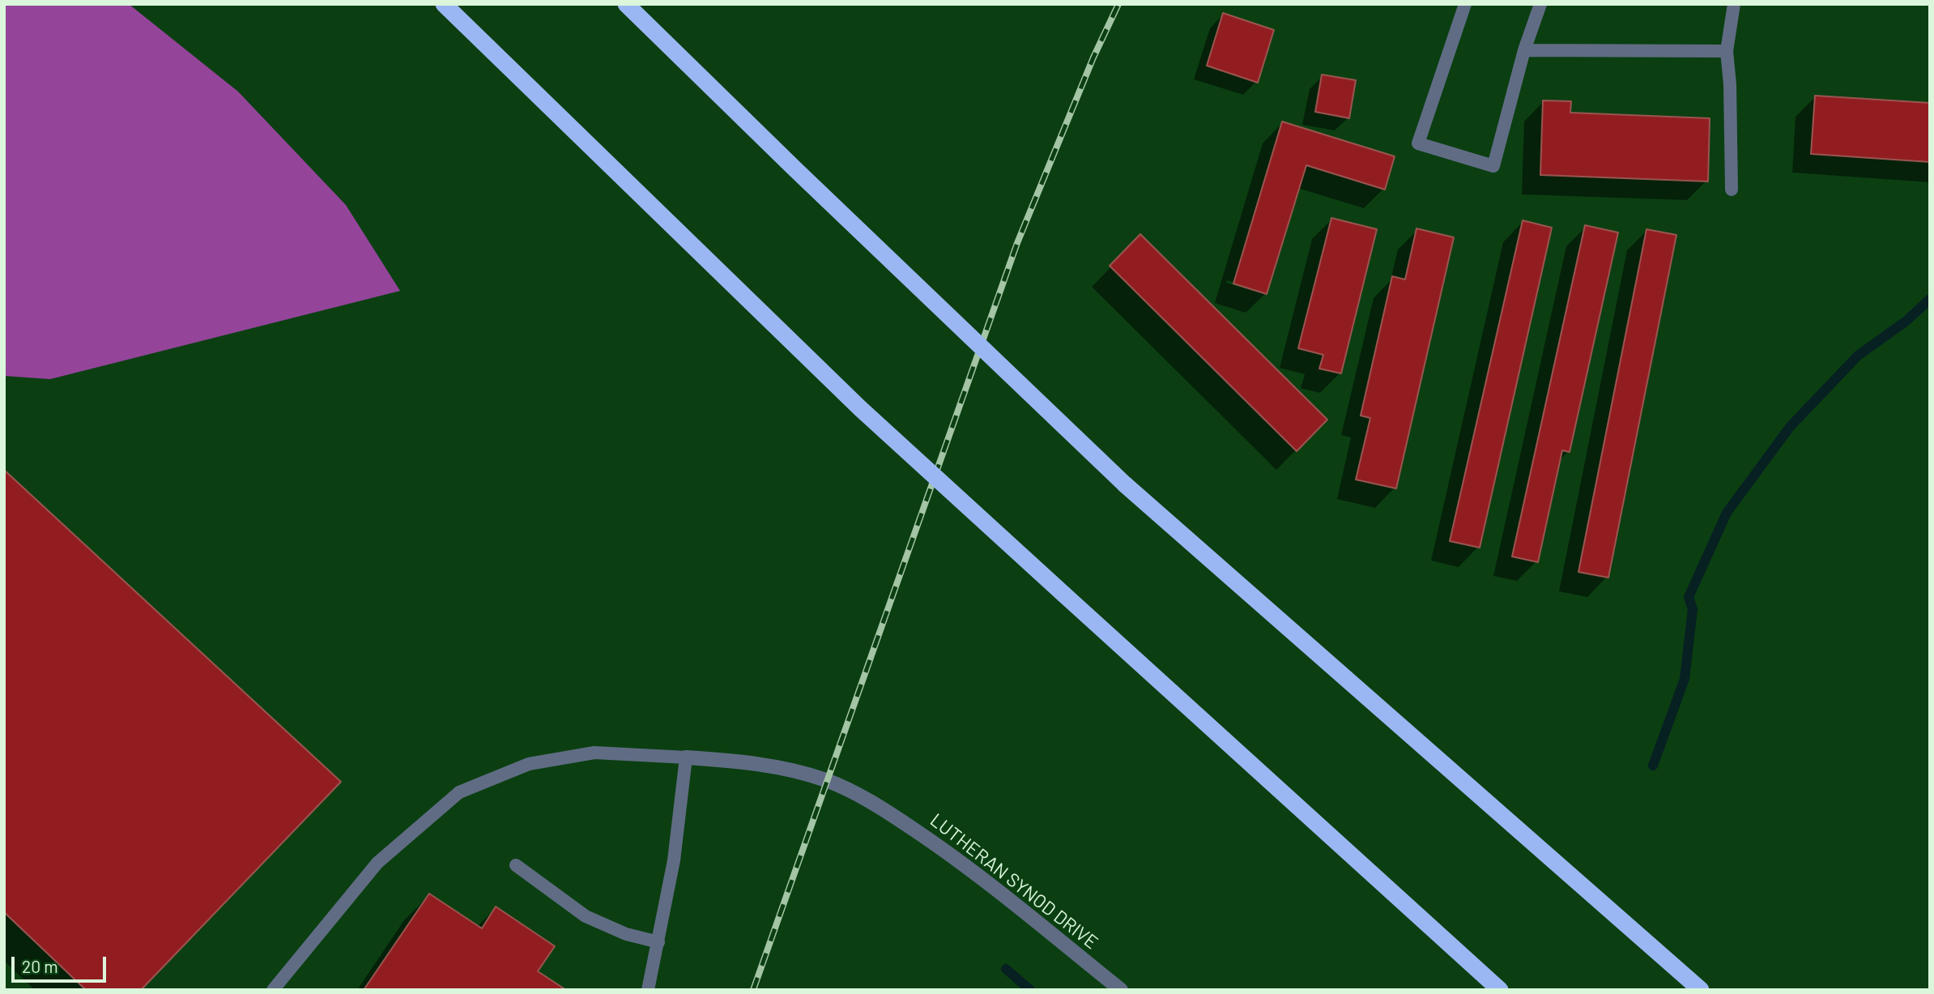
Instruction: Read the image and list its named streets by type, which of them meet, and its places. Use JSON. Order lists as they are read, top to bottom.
{
  "streets": {
    "street": ["LUTHERAN SYNOD DRIVE"]
  },
  "scale_bar": "20 m"
}
